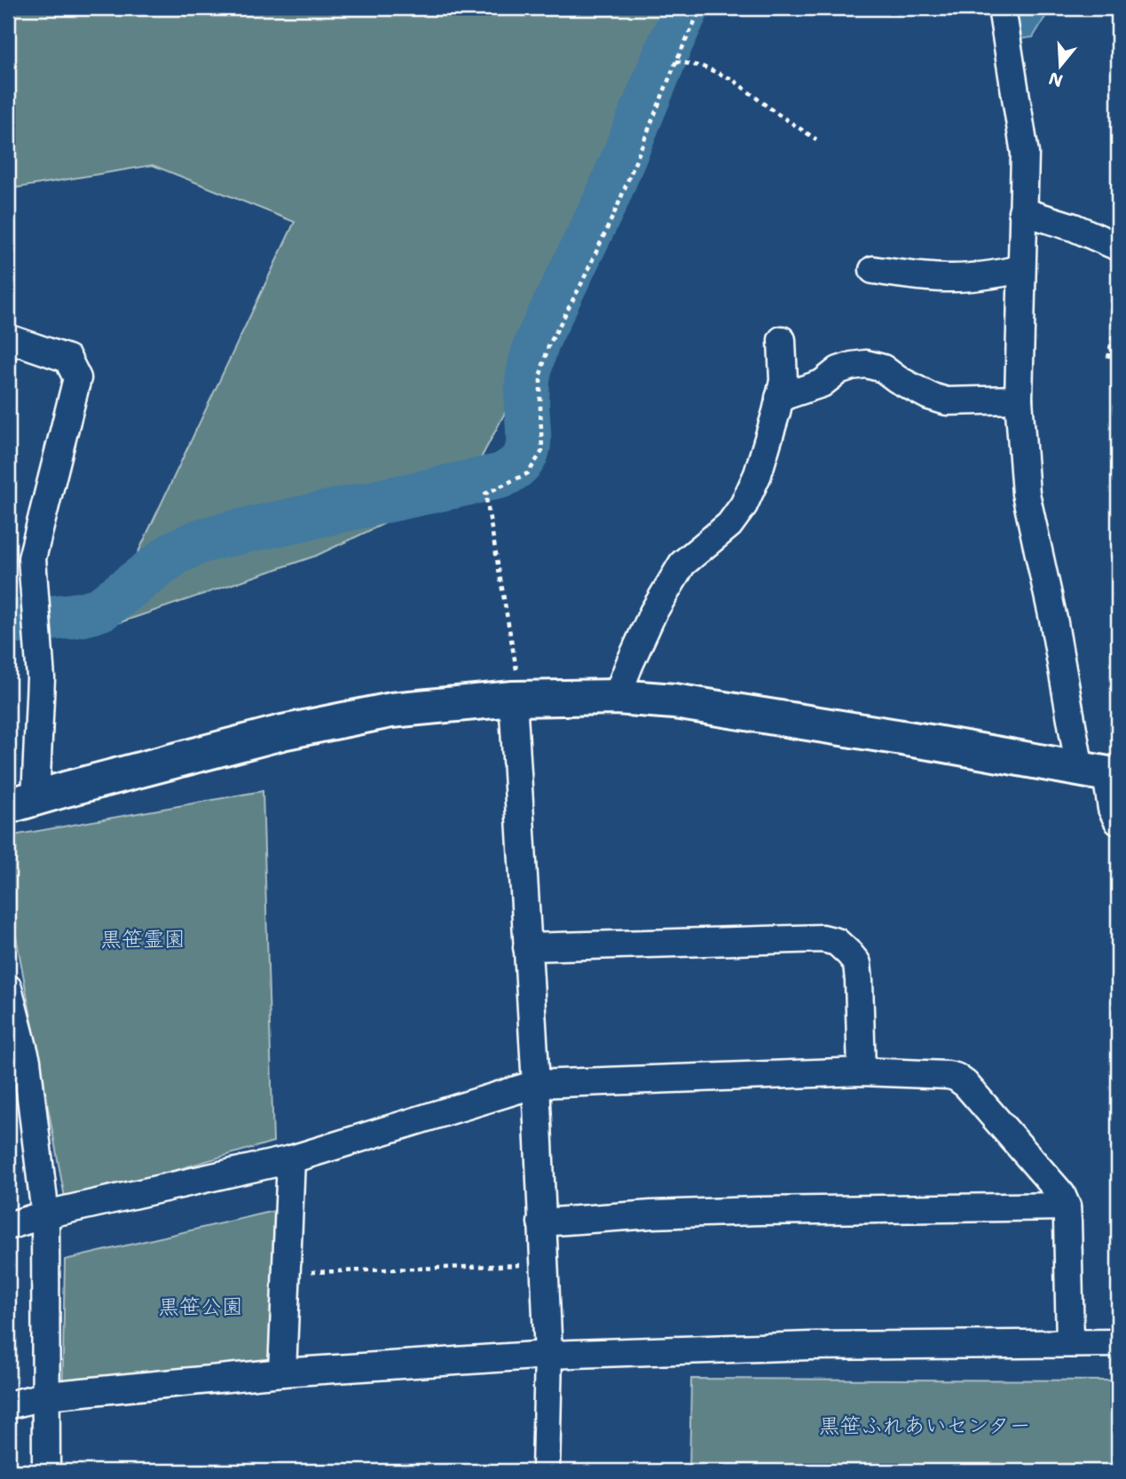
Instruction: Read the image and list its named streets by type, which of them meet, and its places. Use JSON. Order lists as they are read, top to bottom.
{
  "parks": ["黒笹霊園", "黒笹公園", "黒笹ふれあいセンター"],
  "north": "bottom"
}
